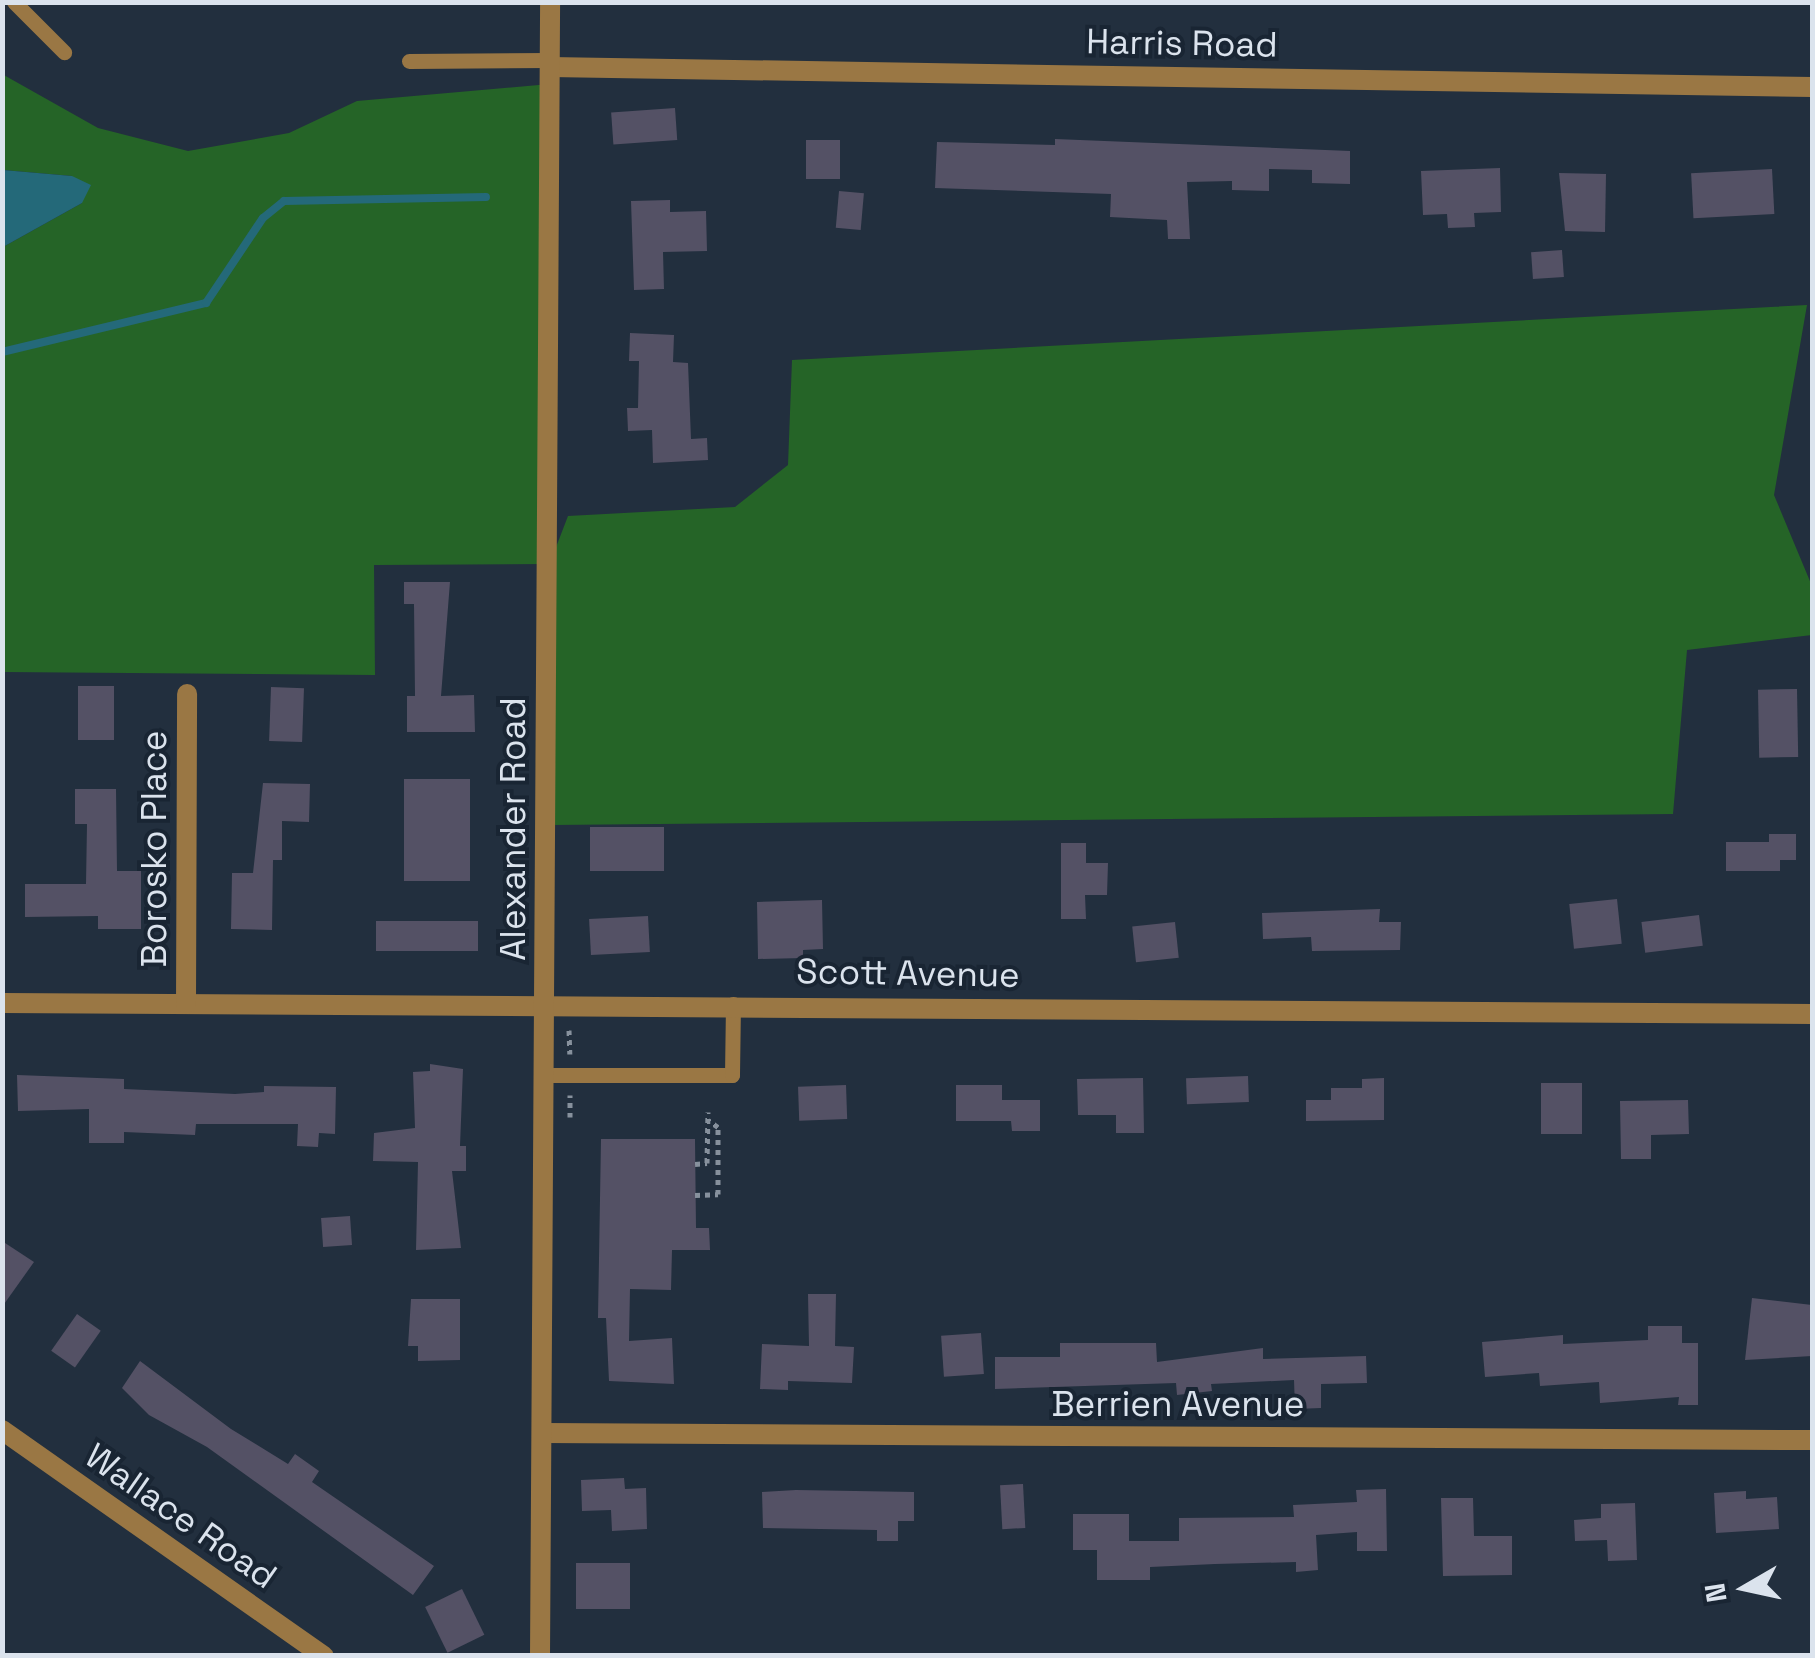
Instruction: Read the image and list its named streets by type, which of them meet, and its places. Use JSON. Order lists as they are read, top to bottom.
{
  "streets": {
    "street": [
      "Harris Road",
      "Alexander Road",
      "Borosko Place",
      "Scott Avenue",
      "Berrien Avenue",
      "Wallace Road"
    ]
  },
  "crossings": [
    ["Harris Road", "Alexander Road"],
    ["Alexander Road", "Scott Avenue"],
    ["Alexander Road", "Berrien Avenue"],
    ["Borosko Place", "Scott Avenue"]
  ],
  "north": "left"
}
